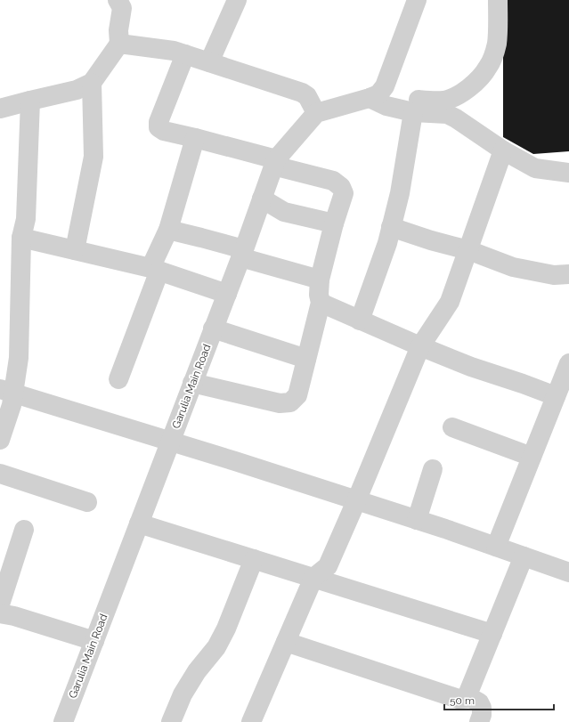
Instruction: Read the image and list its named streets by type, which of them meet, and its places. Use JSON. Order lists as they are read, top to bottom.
{
  "streets": {
    "street": ["Garulia Main Road"]
  },
  "scale_bar": "50 m"
}
